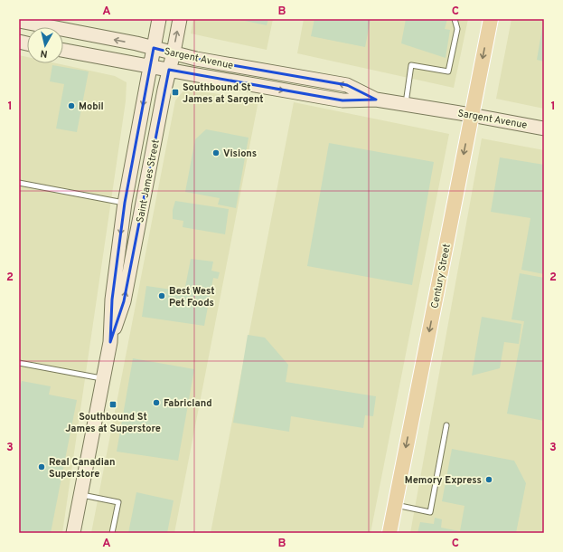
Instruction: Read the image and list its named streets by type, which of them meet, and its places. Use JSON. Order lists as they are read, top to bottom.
{
  "streets": {
    "main road": ["Sargent Avenue", "Saint James Street", "Century Street"]
  },
  "crossings": [
    ["Sargent Avenue", "Saint James Street"],
    ["Sargent Avenue", "Century Street"]
  ],
  "one_way": ["Century Street"],
  "places": {
    "transit": ["Southbound St James at Sargent", "Southbound St James at Superstore"],
    "other": [
      "Mobil",
      "Visions",
      "Best West Pet Foods",
      "Fabricland",
      "Real Canadian Superstore",
      "Memory Express"
    ]
  },
  "north": "bottom",
  "grid": {
    "columns": ["A", "B", "C"],
    "rows": ["1", "2", "3"]
  }
}
